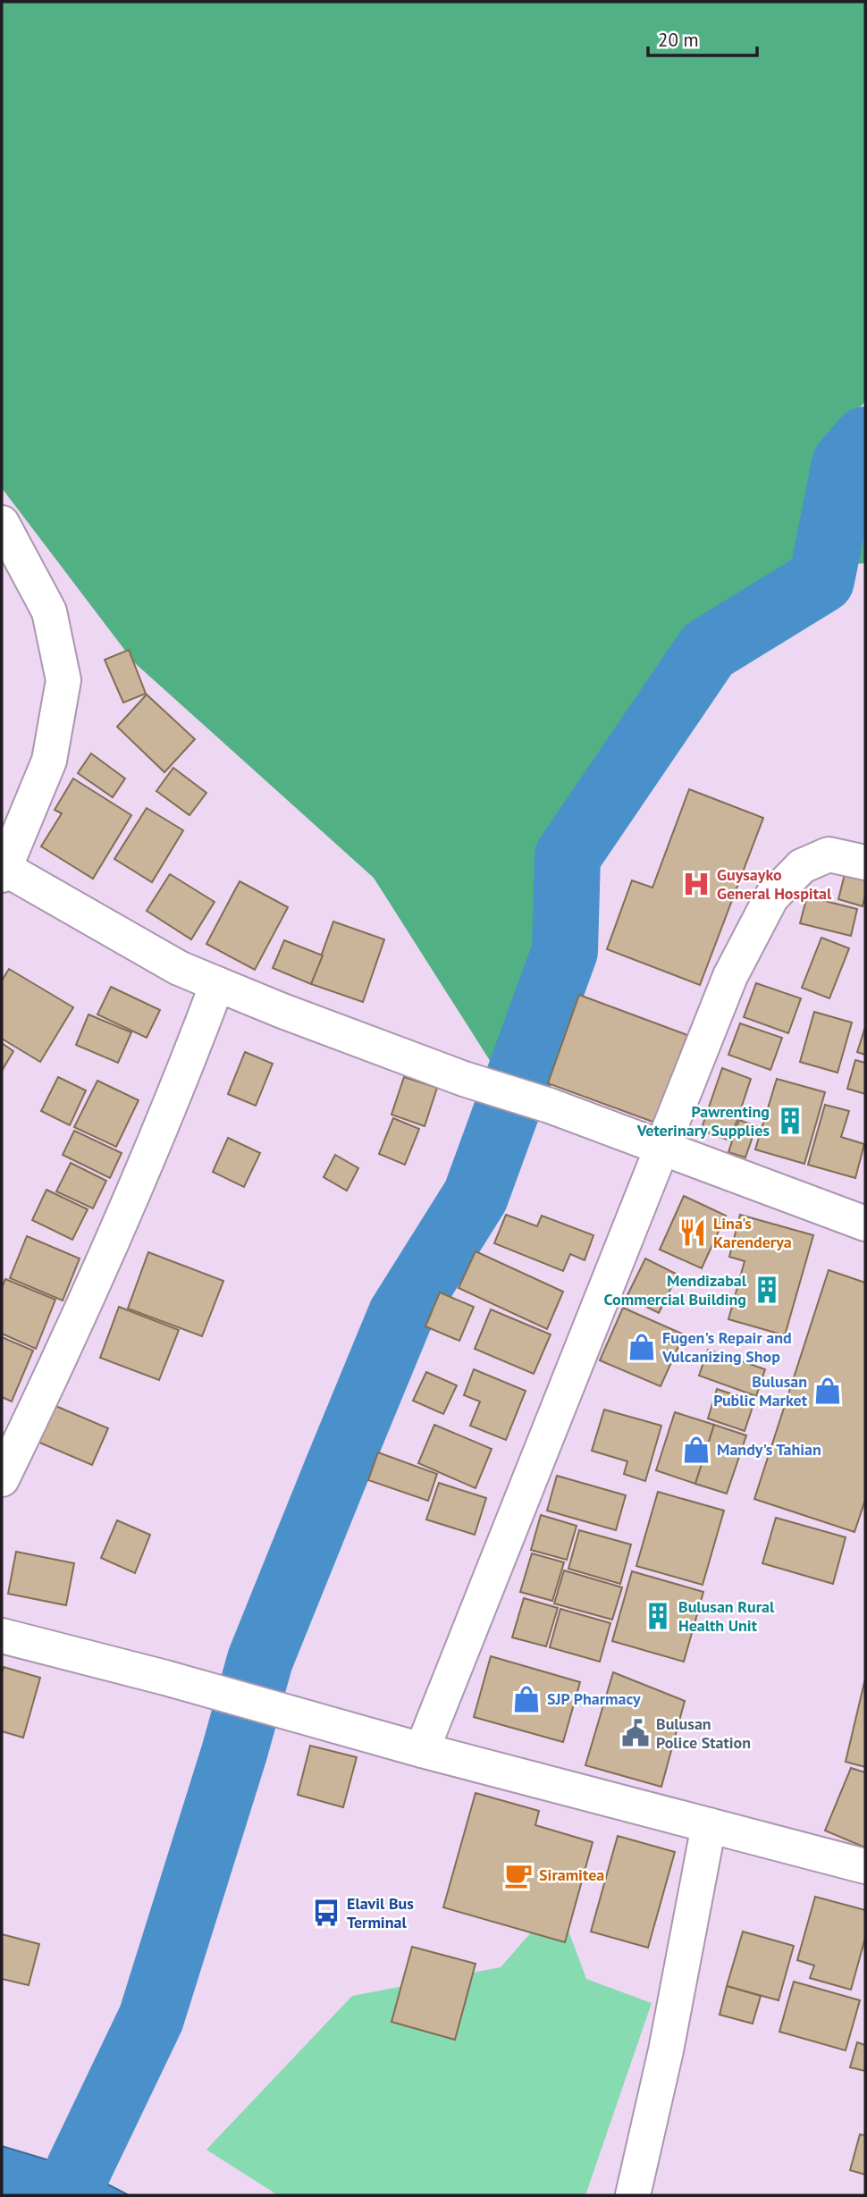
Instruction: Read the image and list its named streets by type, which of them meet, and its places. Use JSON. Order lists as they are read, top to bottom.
{
  "places": {
    "hospital": ["Guysayko General Hospital"],
    "building": ["Pawrenting Veterinary Supplies", "Mendizabal Commercial Building", "Bulusan Rural Health Unit"],
    "restaurant": ["Lina's Karenderya"],
    "shop": [
      "Fugen's Repair and Vulcanizing Shop",
      "Bulusan Public Market",
      "Mandy's Tahian",
      "SJP Pharmacy"
    ],
    "public building": ["Bulusan Police Station"],
    "cafe": ["Siramitea"],
    "bus stop": ["Elavil Bus Terminal"]
  },
  "scale_bar": "20 m"
}
